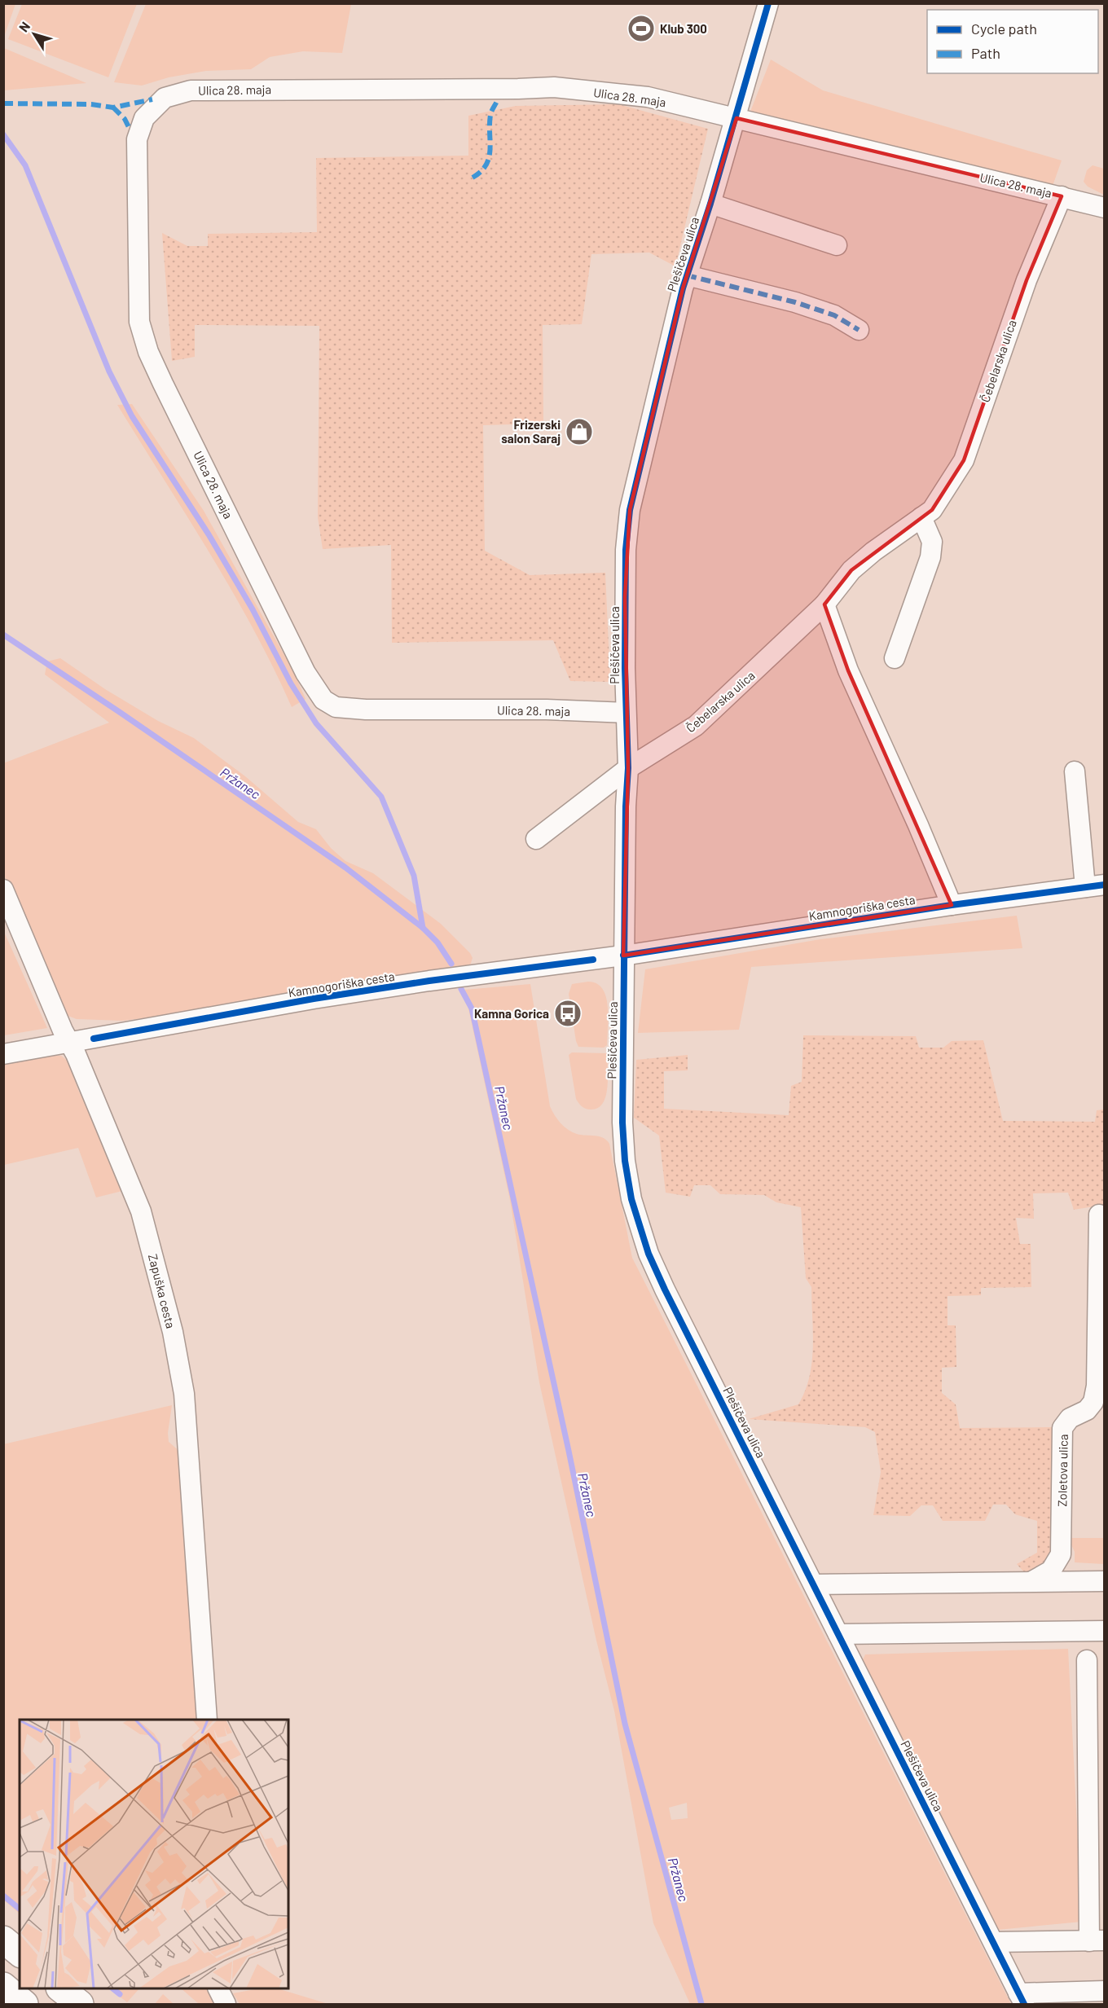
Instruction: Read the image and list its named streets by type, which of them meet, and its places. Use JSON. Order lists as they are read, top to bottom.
{
  "streets": {
    "street": [
      "Ulica 28. maja",
      "Plešičeva ulica",
      "Čebelarska ulica",
      "Kamnogoriška cesta",
      "Zapuška cesta",
      "Zoletova ulica"
    ]
  },
  "crossings": [
    ["Ulica 28. maja", "Plešičeva ulica"],
    ["Ulica 28. maja", "Čebelarska ulica"],
    ["Plešičeva ulica", "Čebelarska ulica"],
    ["Plešičeva ulica", "Kamnogoriška cesta"],
    ["Kamnogoriška cesta", "Zapuška cesta"]
  ],
  "water": ["Pržanec"],
  "places": {
    "sports": ["Klub 300"],
    "shop": ["Frizerski salon Saraj"],
    "bus stop": ["Kamna Gorica"]
  },
  "legend": ["Cycle path", "Path"],
  "north": "top left"
}
